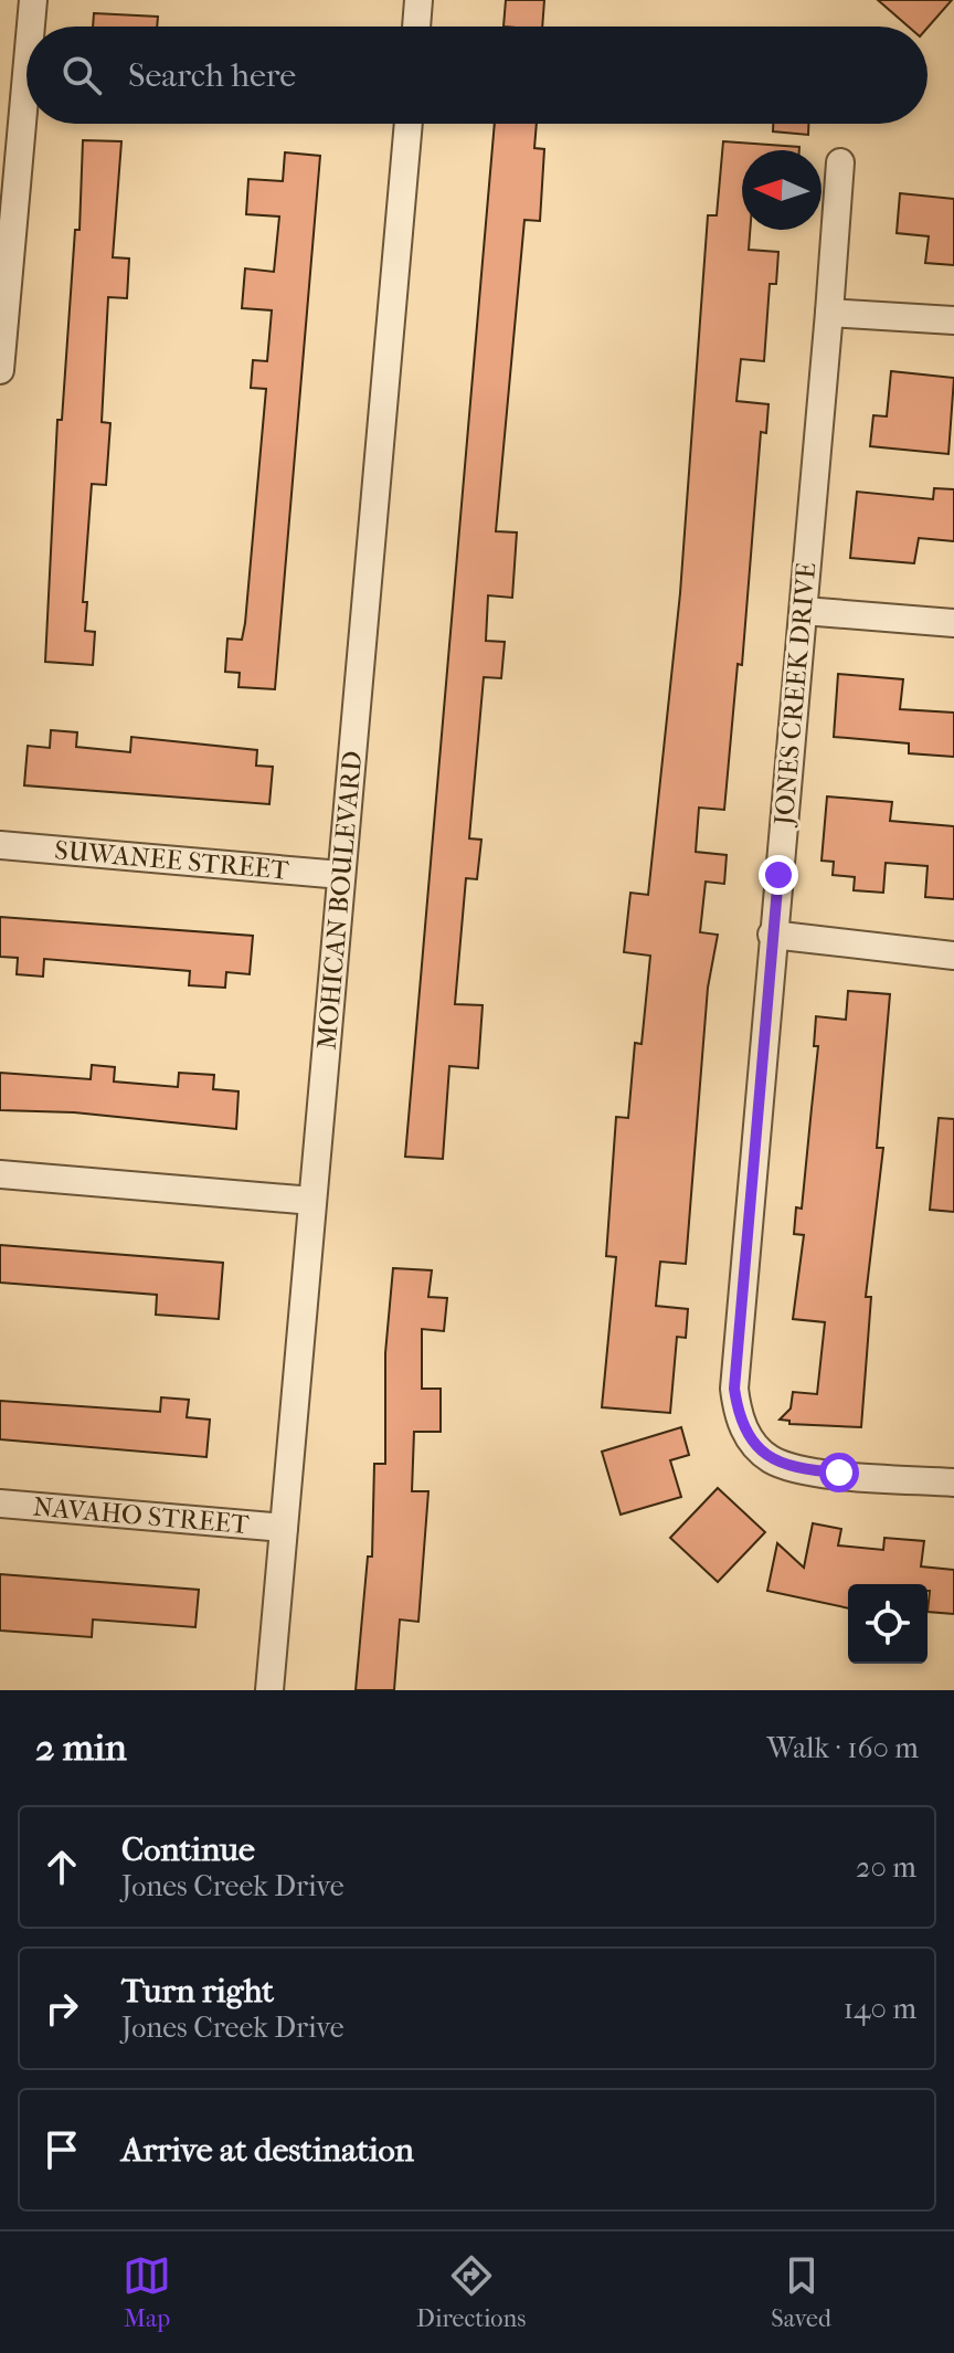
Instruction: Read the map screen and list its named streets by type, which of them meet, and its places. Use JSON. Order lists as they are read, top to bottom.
{
  "streets": {
    "street": [
      "JONES CREEK DRIVE",
      "SUWANEE STREET",
      "MOHICAN BOULEVARD",
      "NAVAHO STREET"
    ]
  },
  "crossings": [
    ["SUWANEE STREET", "MOHICAN BOULEVARD"],
    ["MOHICAN BOULEVARD", "NAVAHO STREET"]
  ],
  "north": "left",
  "page": {
    "search": "Search here",
    "heading": ["2 min", "Walk · 160 m"],
    "list": [
      ["Continue", "Jones Creek Drive", "20 m"],
      ["Turn right", "Jones Creek Drive", "140 m"],
      "Arrive at destination"
    ],
    "nav": ["Map", "Directions", "Saved"]
  }
}
